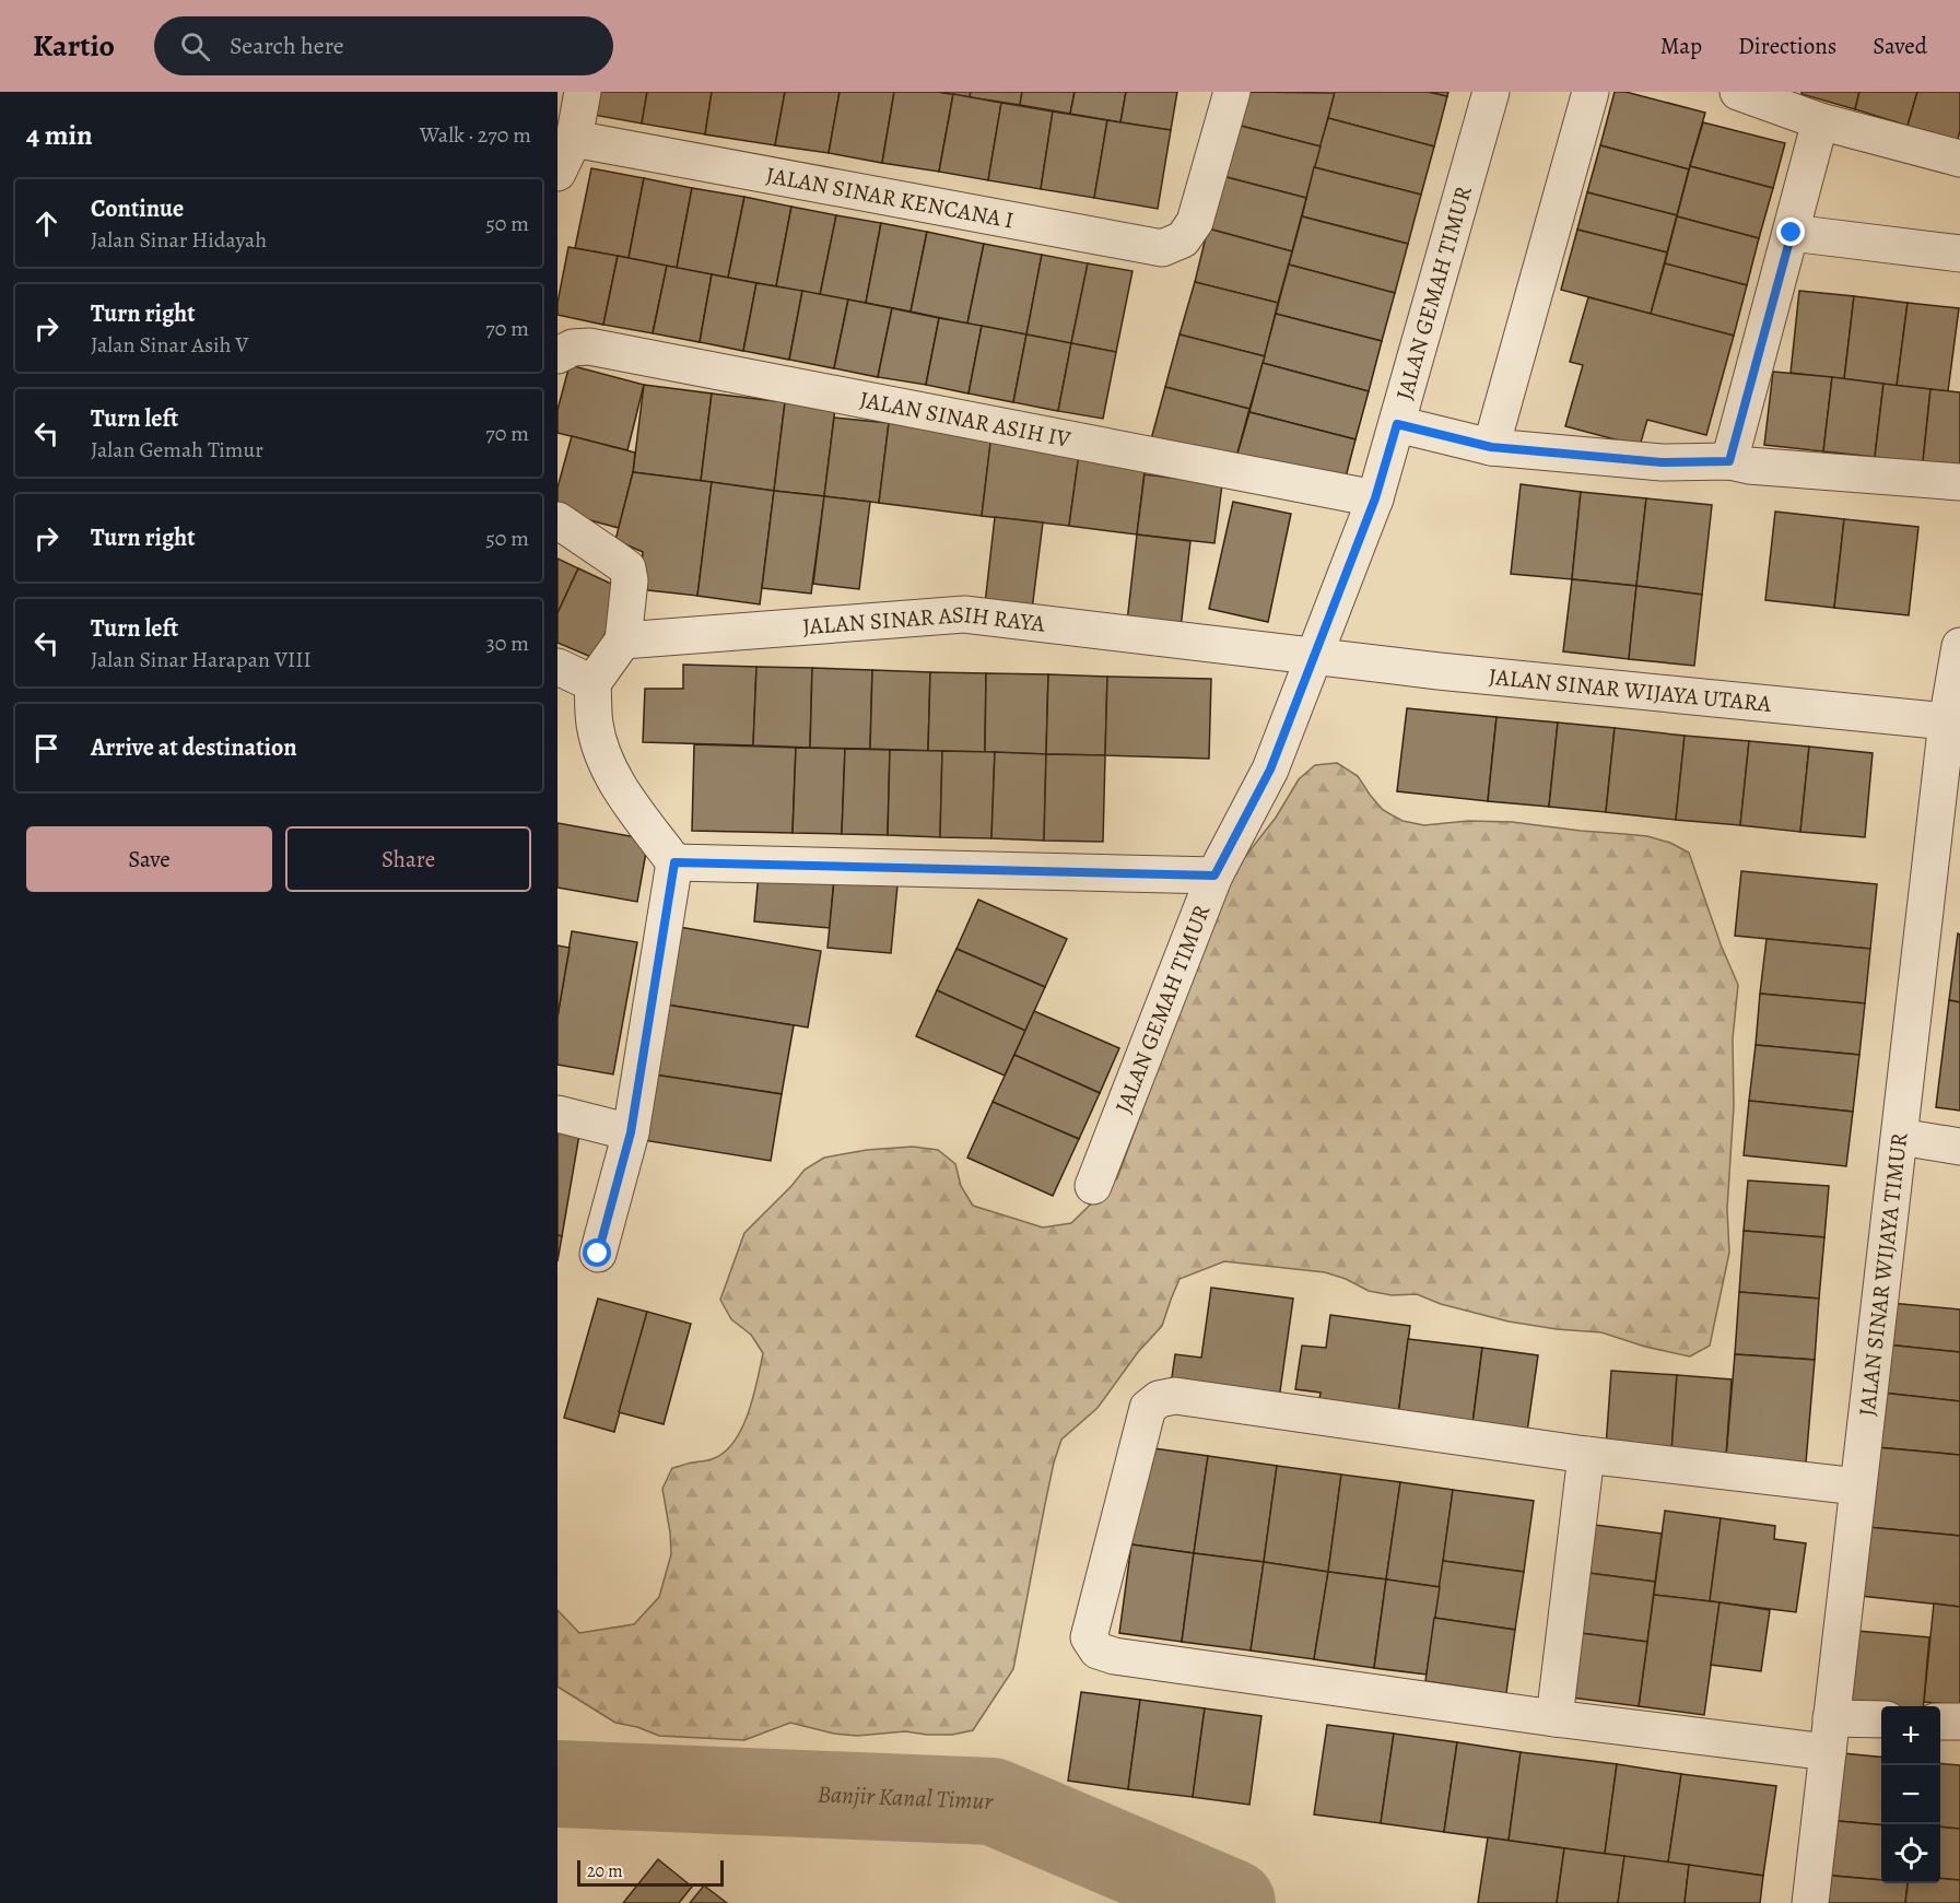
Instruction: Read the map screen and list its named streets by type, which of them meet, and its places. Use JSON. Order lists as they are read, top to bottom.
{
  "streets": {
    "street": [
      "JALAN SINAR KENCANA I",
      "JALAN GEMAH TIMUR",
      "JALAN SINAR ASIH IV",
      "JALAN SINAR ASIH RAYA",
      "JALAN SINAR WIJAYA UTARA",
      "JALAN SINAR WIJAYA TIMUR"
    ]
  },
  "crossings": [
    ["JALAN GEMAH TIMUR", "JALAN SINAR ASIH IV"],
    ["JALAN GEMAH TIMUR", "JALAN SINAR ASIH RAYA"],
    ["JALAN GEMAH TIMUR", "JALAN SINAR WIJAYA UTARA"],
    ["JALAN SINAR ASIH RAYA", "JALAN SINAR WIJAYA UTARA"],
    ["JALAN SINAR WIJAYA UTARA", "JALAN SINAR WIJAYA TIMUR"]
  ],
  "water": ["Banjir Kanal Timur"],
  "scale_bar": "20 m",
  "page": {
    "header": "Kartio",
    "search": "Search here",
    "nav": ["Map", "Directions", "Saved"],
    "heading": ["4 min", "Walk · 270 m"],
    "list": [
      ["Continue", "Jalan Sinar Hidayah", "50 m"],
      ["Turn right", "Jalan Sinar Asih V", "70 m"],
      ["Turn left", "Jalan Gemah Timur", "70 m"],
      ["Turn right", "50 m"],
      ["Turn left", "Jalan Sinar Harapan VIII", "30 m"],
      "Arrive at destination"
    ],
    "buttons": ["Save", "Share"],
    "map_buttons": ["+", "−"],
    "scale": "20 m"
  }
}
